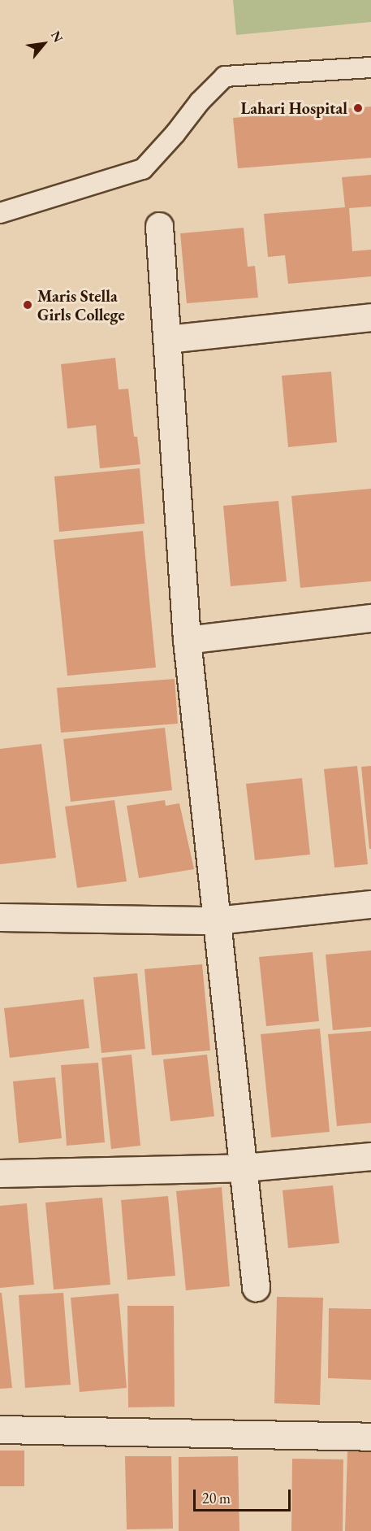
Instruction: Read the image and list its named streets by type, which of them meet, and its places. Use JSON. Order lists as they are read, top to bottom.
{
  "places": ["Lahari Hospital", "Maris Stella Girls College"],
  "scale_bar": "20 m",
  "north": "top right"
}
